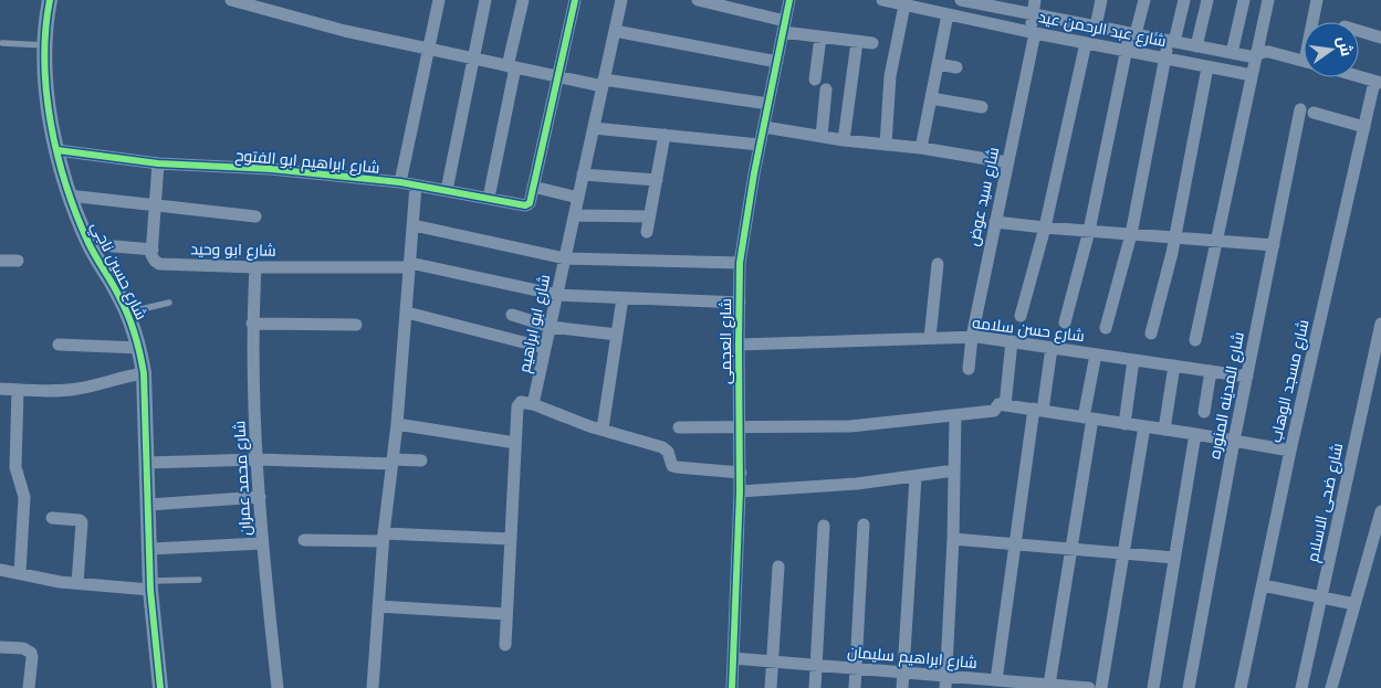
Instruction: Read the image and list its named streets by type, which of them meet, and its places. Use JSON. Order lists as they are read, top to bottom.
{
  "streets": {
    "street": [
      "شارع عبد الرحمن عيد",
      "شارع ابراهيم ابو الفتوح",
      "شارع سيد عوض",
      "شارع ابو وحيد",
      "شارع حسين ناجي",
      "شارع ابو ابراهيم",
      "شارع حسن سلامه",
      "شارع العجمى",
      "شارع مسجد الوهاب",
      "شارع المدينه المنوره",
      "شارع محمد عمران",
      "شارع ضحى الاسلام",
      "شارع ابراهيم سليمان"
    ]
  },
  "crossings": [
    ["شارع عبد الرحمن عيد", "شارع سيد عوض"],
    ["شارع ابراهيم ابو الفتوح", "شارع حسين ناجي"],
    ["شارع سيد عوض", "شارع حسن سلامه"],
    ["شارع ابو وحيد", "شارع ابو ابراهيم"],
    ["شارع ابو وحيد", "شارع العجمى"],
    ["شارع ابو وحيد", "شارع محمد عمران"],
    ["شارع حسن سلامه", "شارع العجمى"],
    ["شارع حسن سلامه", "شارع المدينه المنوره"],
    ["شارع العجمى", "شارع ابراهيم سليمان"]
  ],
  "north": "right"
}
